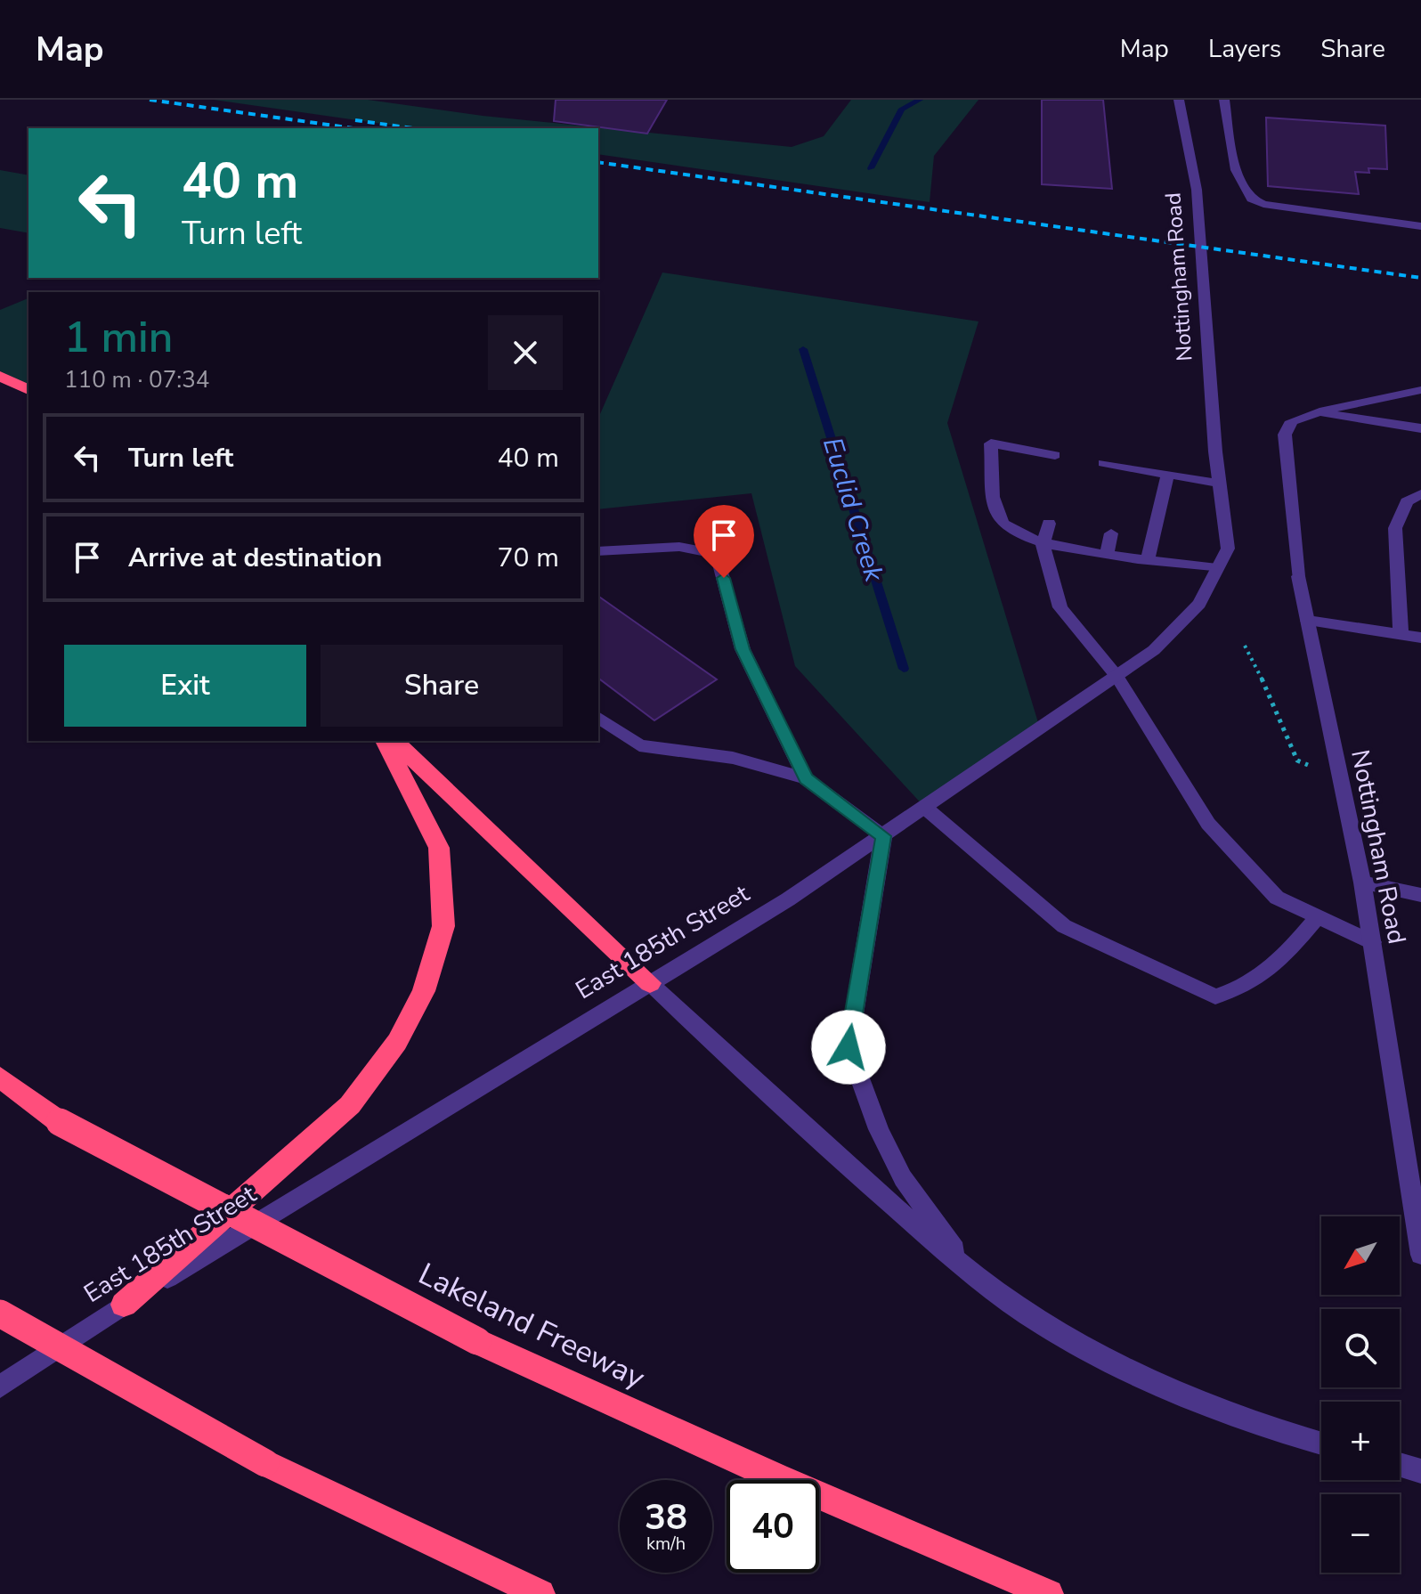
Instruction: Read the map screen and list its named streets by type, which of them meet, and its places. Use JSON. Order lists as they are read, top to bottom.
{
  "streets": {
    "highway": ["Lakeland Freeway"],
    "street": ["Nottingham Road", "East 185th Street"]
  },
  "crossings": [
    ["Nottingham Road", "East 185th Street"]
  ],
  "water": ["Euclid Creek"],
  "north": "bottom left",
  "page": {
    "header": "Map",
    "nav": ["Map", "Layers", "Share"],
    "turn": ["40 m", "Turn left"],
    "heading": ["1 min", "110 m · 07:34"],
    "list": [
      {
        "name": "Turn left",
        "value": "40 m"
      },
      {
        "name": "Arrive at destination",
        "value": "70 m"
      }
    ],
    "buttons": ["Exit", "Share"],
    "map_buttons": ["+", "−"],
    "speed": "38 km/h",
    "limit": "40"
  }
}
